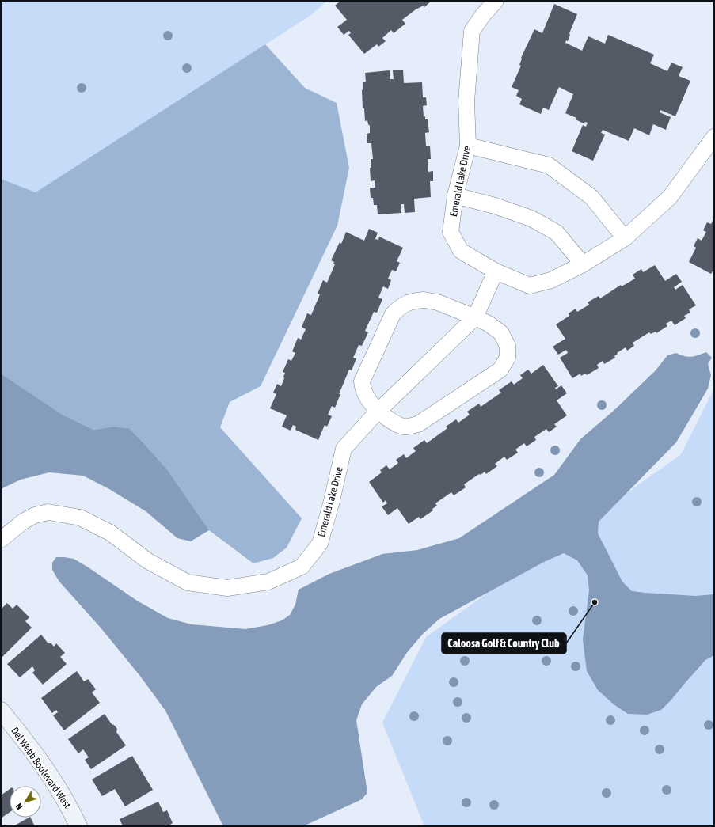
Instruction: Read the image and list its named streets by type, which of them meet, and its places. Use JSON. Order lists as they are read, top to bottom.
{
  "streets": {
    "street": ["Emerald Lake Drive", "Del Webb Boulevard West"]
  },
  "places": ["Caloosa Golf & Country Club"],
  "north": "bottom left"
}
